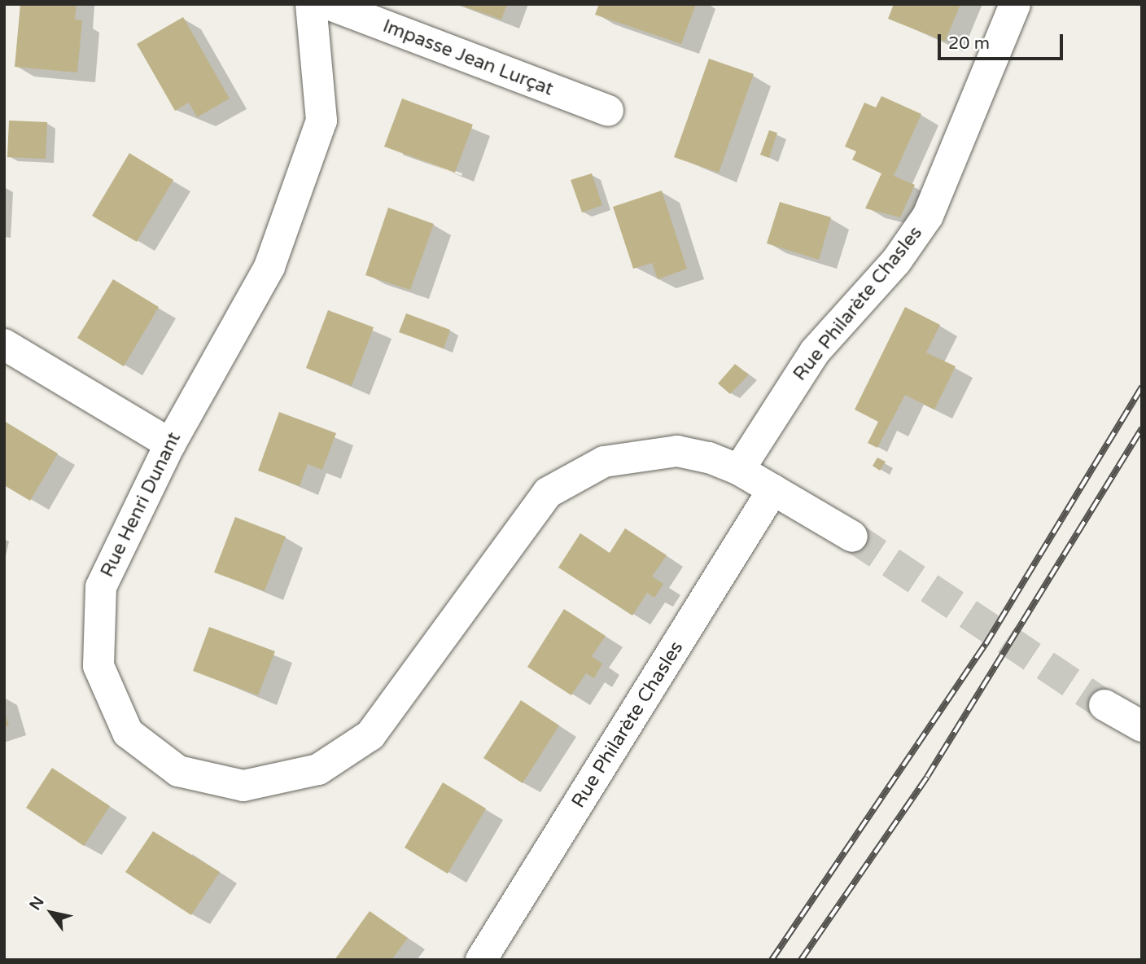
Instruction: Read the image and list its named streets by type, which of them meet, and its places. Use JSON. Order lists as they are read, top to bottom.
{
  "streets": {
    "street": ["Impasse Jean Lurçat", "Rue Philarète Chasles", "Rue Henri Dunant"]
  },
  "crossings": [
    ["Rue Philarète Chasles", "Rue Henri Dunant"]
  ],
  "scale_bar": "20 m",
  "north": "top left"
}
